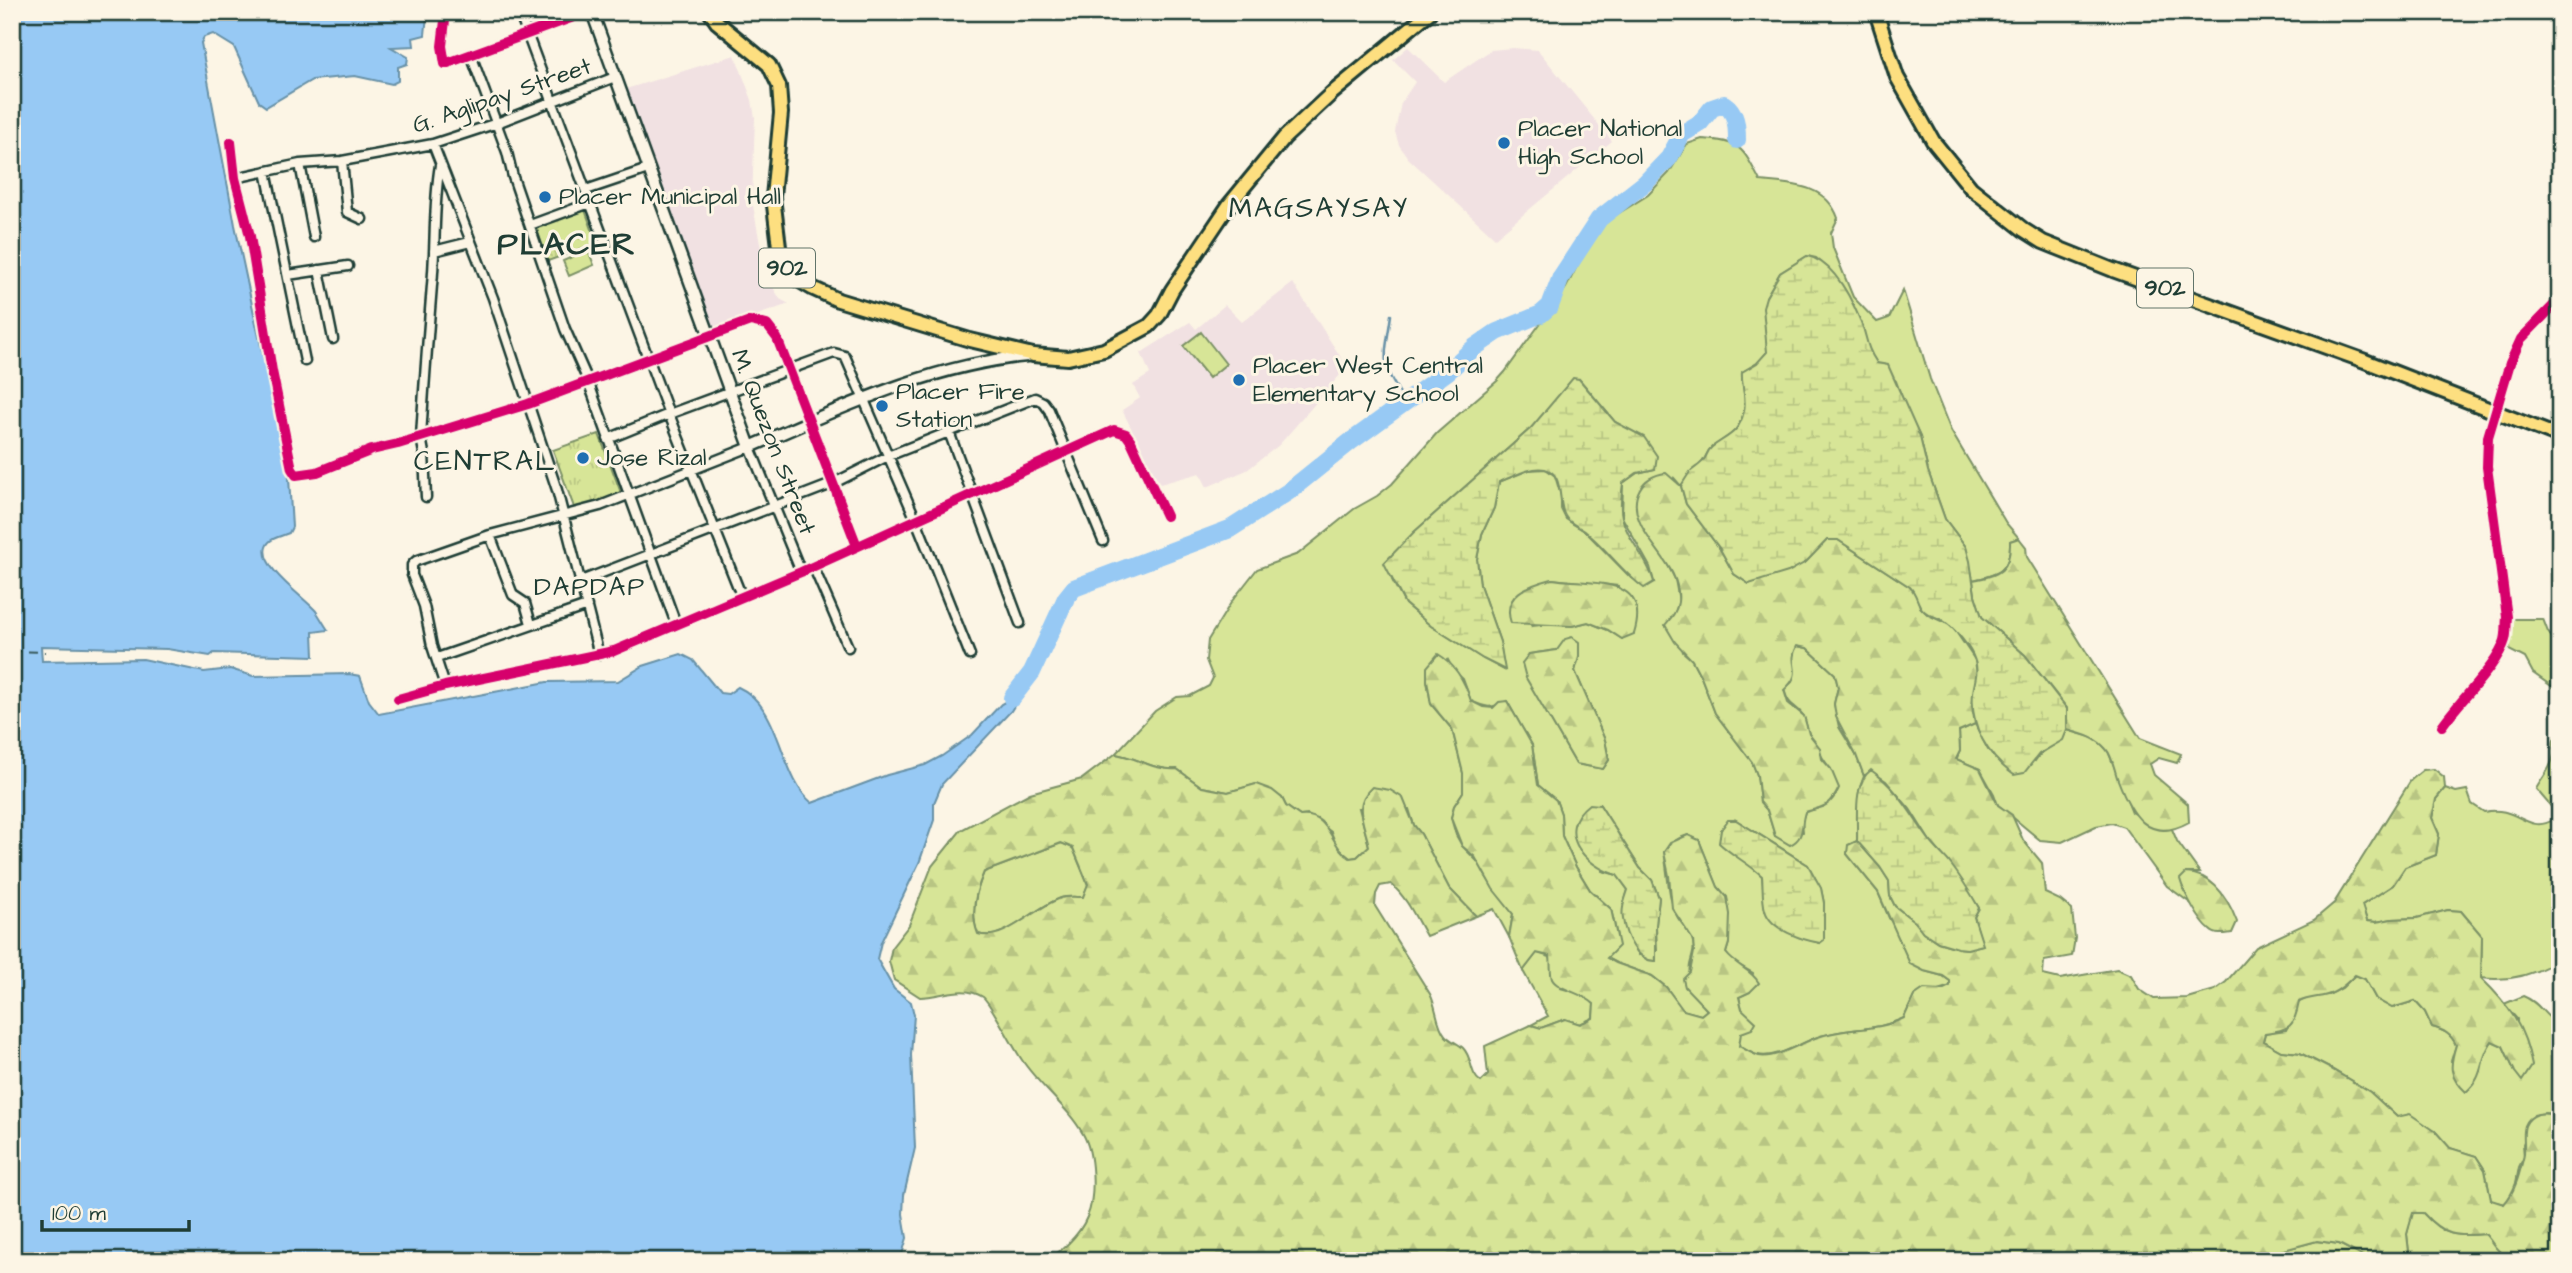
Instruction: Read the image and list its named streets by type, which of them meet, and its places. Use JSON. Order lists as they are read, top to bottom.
{
  "streets": {
    "highway": ["902"],
    "street": ["G. Aglipay Street", "M. Quezon Street"]
  },
  "crossings": [
    ["G. Aglipay Street", "M. Quezon Street"]
  ],
  "districts": [
    "MAGSAYSAY",
    "PLACER",
    "CENTRAL",
    "DAPDAP"
  ],
  "places": [
    "Placer National High School",
    "Placer Municipal Hall",
    "Placer West Central Elementary School",
    "Placer Fire Station",
    "Jose Rizal"
  ],
  "scale_bar": "100 m"
}
